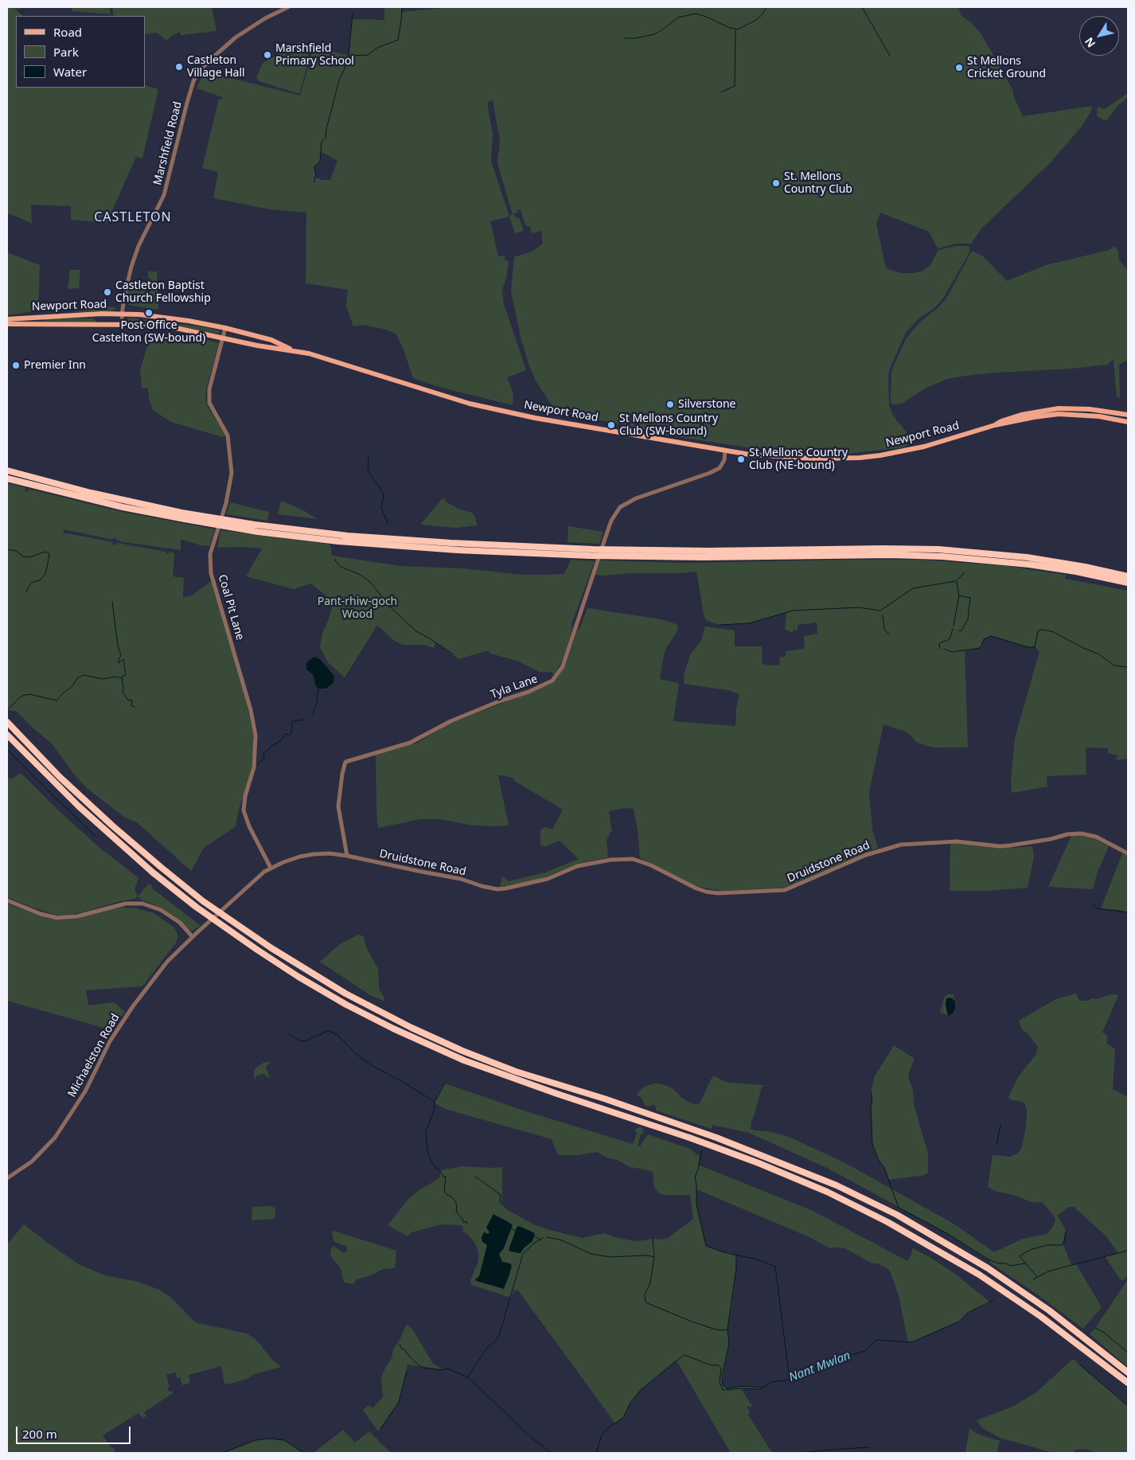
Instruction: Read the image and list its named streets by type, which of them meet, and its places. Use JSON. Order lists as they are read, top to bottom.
{
  "streets": {
    "main road": ["Newport Road"],
    "street": [
      "Marshfield Road",
      "Coal Pit Lane",
      "Tyla Lane",
      "Druidstone Road",
      "Michaelston Road"
    ]
  },
  "crossings": [
    ["Marshfield Road", "Newport Road"],
    ["Newport Road", "Coal Pit Lane"],
    ["Newport Road", "Tyla Lane"],
    ["Coal Pit Lane", "Druidstone Road"],
    ["Tyla Lane", "Druidstone Road"],
    ["Druidstone Road", "Michaelston Road"]
  ],
  "districts": ["CASTLETON"],
  "water": ["Nant Mwlan"],
  "parks": ["Pant-rhiw-goch Wood"],
  "places": [
    "Marshfield Primary School",
    "Castleton Village Hall",
    "St Mellons Cricket Ground",
    "St. Mellons Country Club",
    "Castleton Baptist Church Fellowship",
    "Post Office Castelton (SW-bound)",
    "Premier Inn",
    "Silverstone",
    "St Mellons Country Club (SW-bound)",
    "St Mellons Country Club (NE-bound)"
  ],
  "legend": ["Road", "Park", "Water"],
  "scale_bar": "200 m",
  "north": "bottom left"
}
